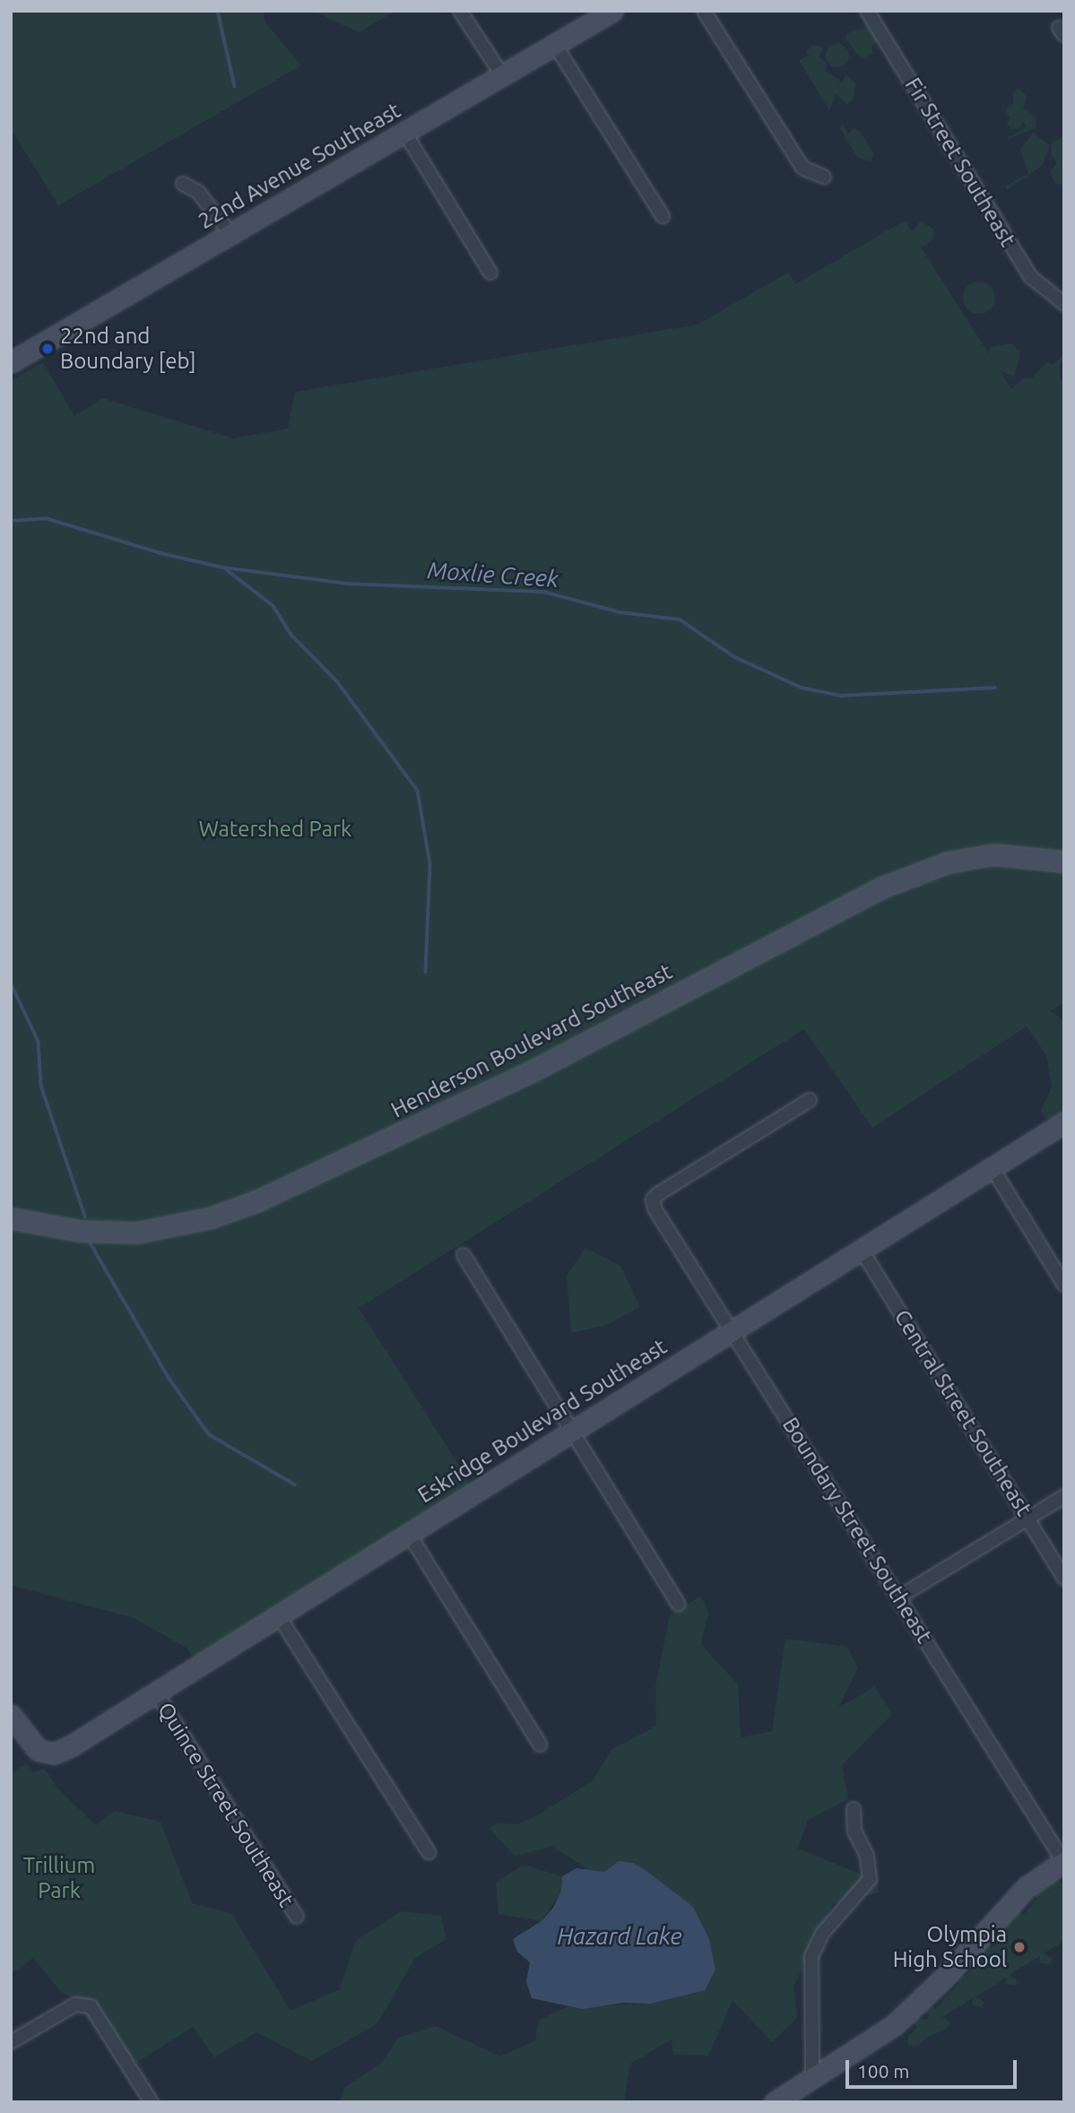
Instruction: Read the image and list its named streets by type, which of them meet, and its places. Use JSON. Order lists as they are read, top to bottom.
{
  "streets": {
    "street": [
      "Fir Street Southeast",
      "22nd Avenue Southeast",
      "Henderson Boulevard Southeast",
      "Central Street Southeast",
      "Eskridge Boulevard Southeast",
      "Boundary Street Southeast",
      "Quince Street Southeast"
    ]
  },
  "crossings": [
    ["Central Street Southeast", "Eskridge Boulevard Southeast"],
    ["Eskridge Boulevard Southeast", "Boundary Street Southeast"],
    ["Eskridge Boulevard Southeast", "Quince Street Southeast"]
  ],
  "water": ["Moxlie Creek", "Hazard Lake"],
  "parks": ["Watershed Park", "Trillium Park"],
  "places": ["22nd and Boundary [eb]", "Olympia High School"],
  "scale_bar": "100 m"
}
